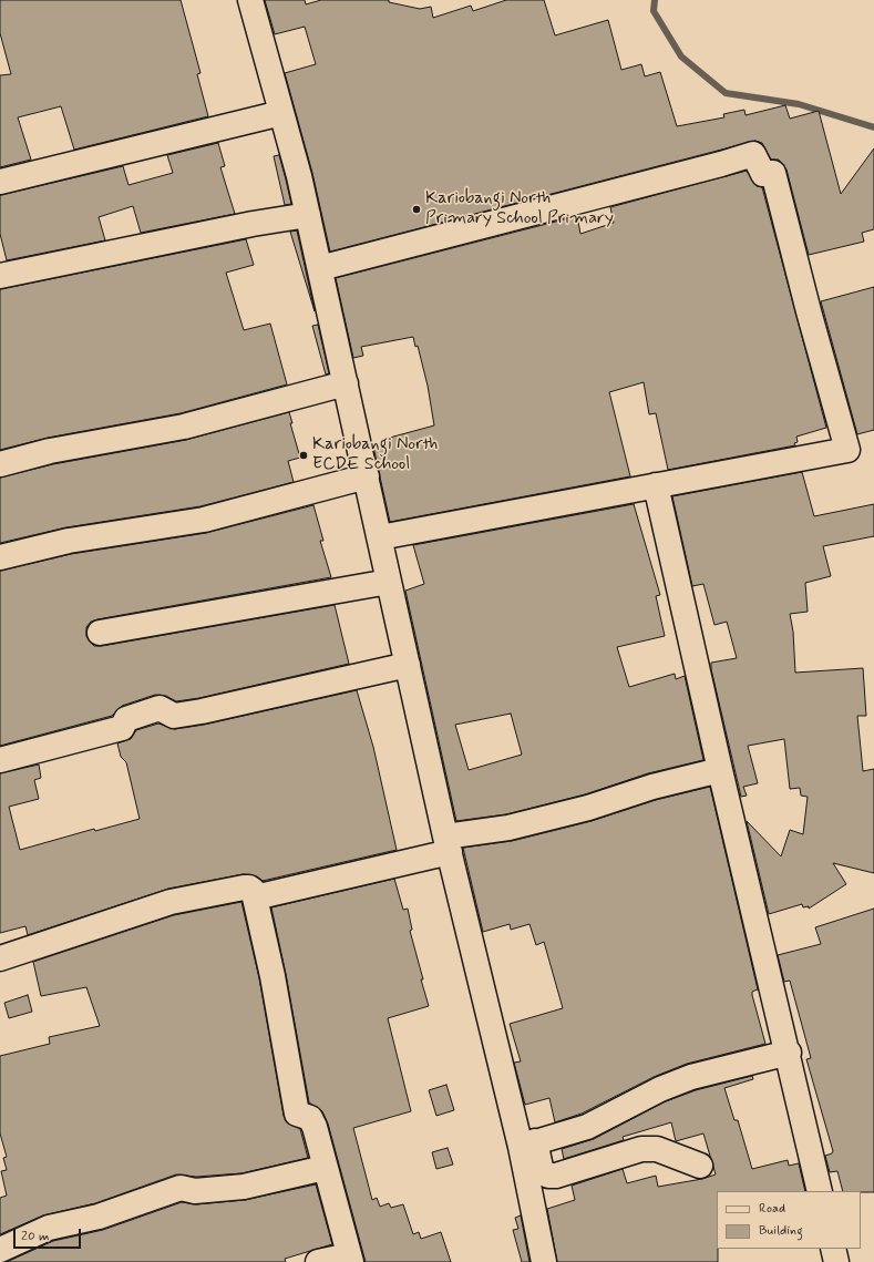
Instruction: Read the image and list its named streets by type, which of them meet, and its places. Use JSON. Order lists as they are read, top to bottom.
{
  "places": ["Kariobangi North Primary School Primary", "Kariobangi North ECDE School"],
  "legend": ["Road", "Building"],
  "scale_bar": "20 m"
}
